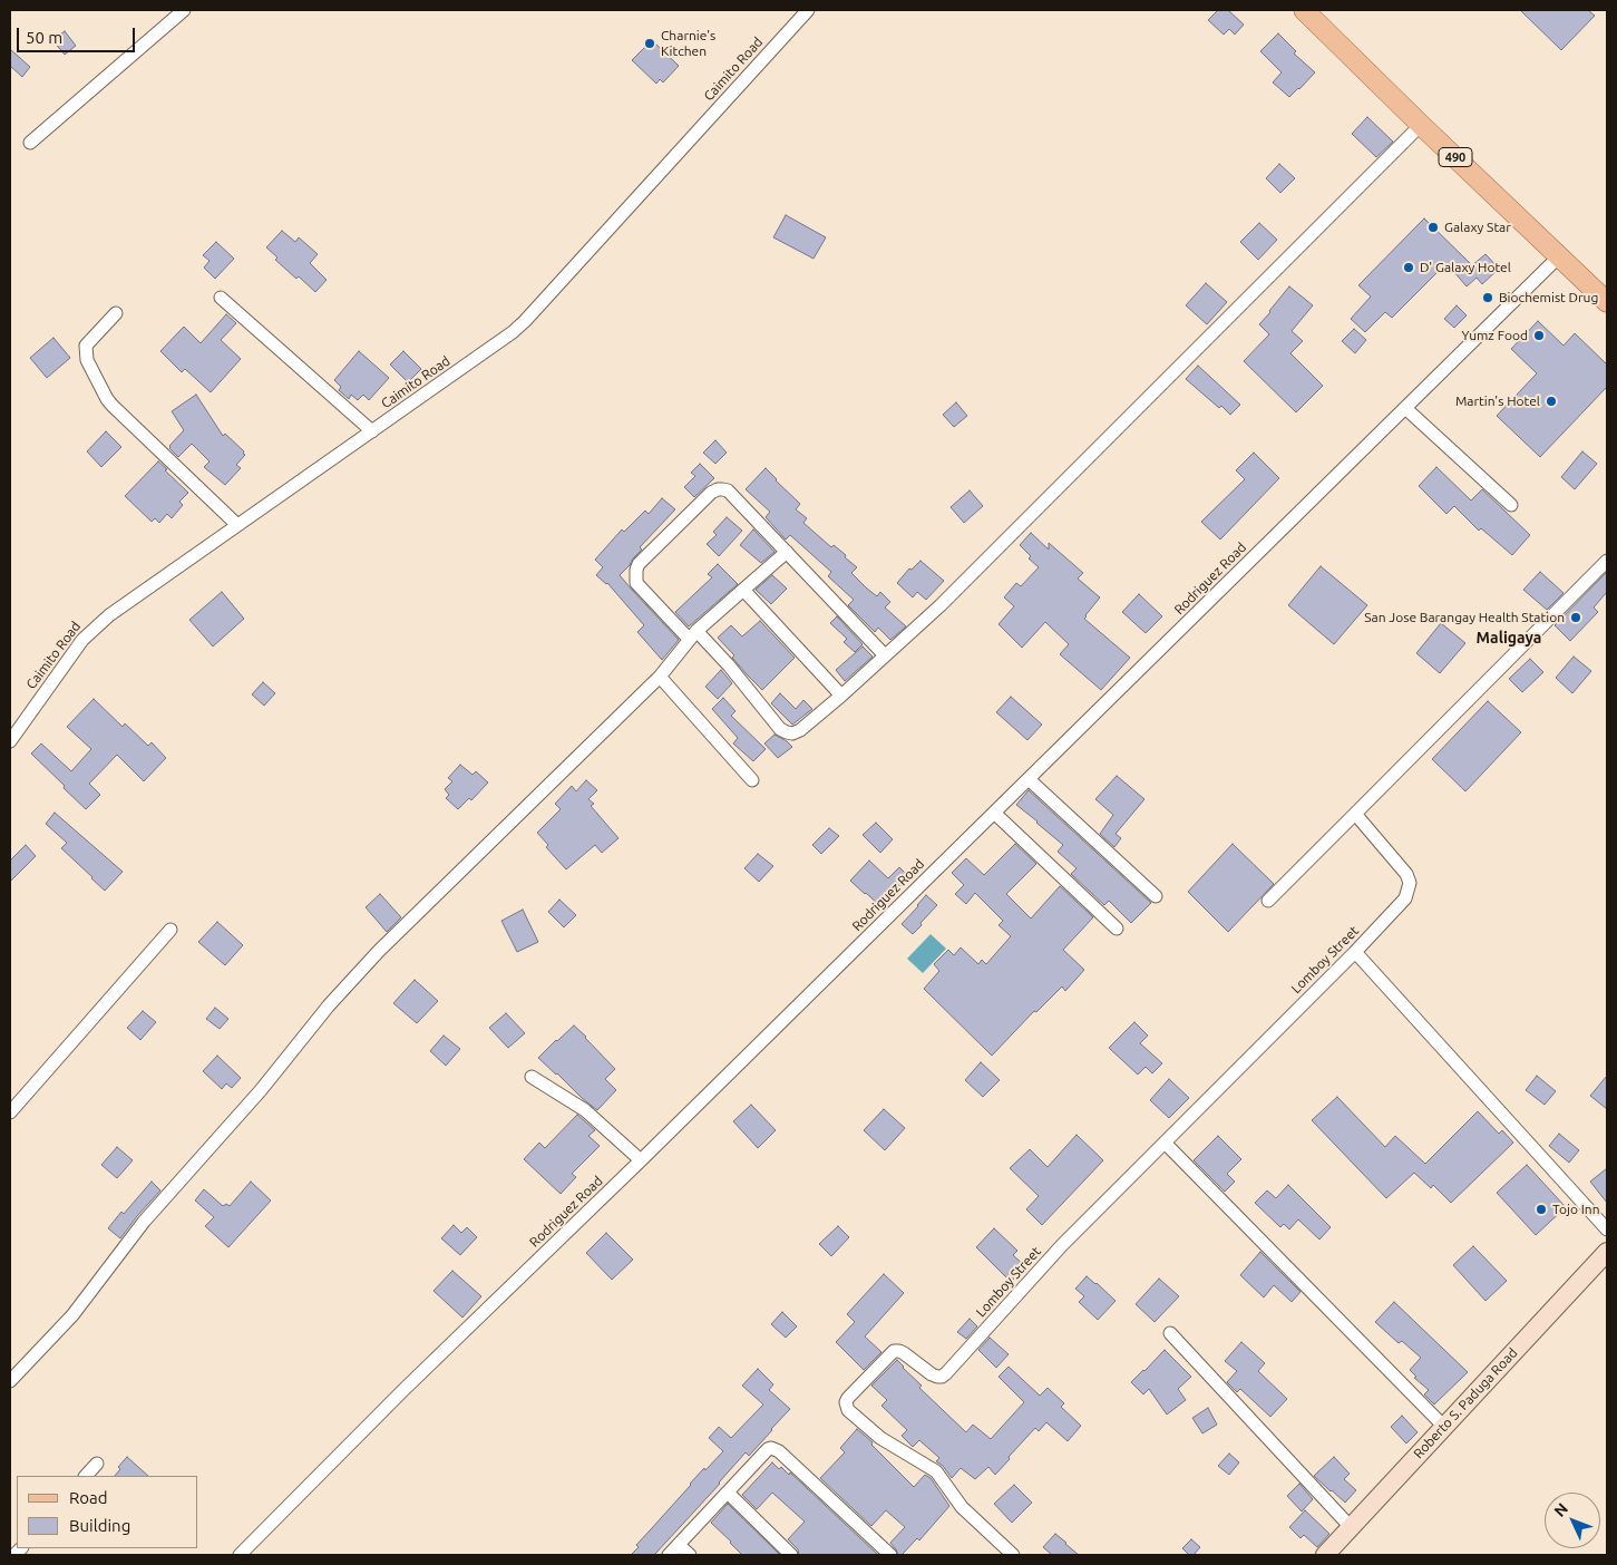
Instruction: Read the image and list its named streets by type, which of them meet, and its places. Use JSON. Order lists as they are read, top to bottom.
{
  "streets": {
    "main road": ["490"],
    "street": [
      "Caimito Road",
      "Rodriguez Road",
      "Lomboy Street",
      "Roberto S. Paduga Road"
    ]
  },
  "crossings": [
    ["490", "Rodriguez Road"]
  ],
  "districts": ["Maligaya"],
  "places": [
    "Charnie's Kitchen",
    "Galaxy Star",
    "D' Galaxy Hotel",
    "Biochemist Drug",
    "Yumz Food",
    "Martin's Hotel",
    "San Jose Barangay Health Station",
    "Tojo Inn"
  ],
  "legend": ["Road", "Building"],
  "scale_bar": "50 m",
  "north": "top left"
}
